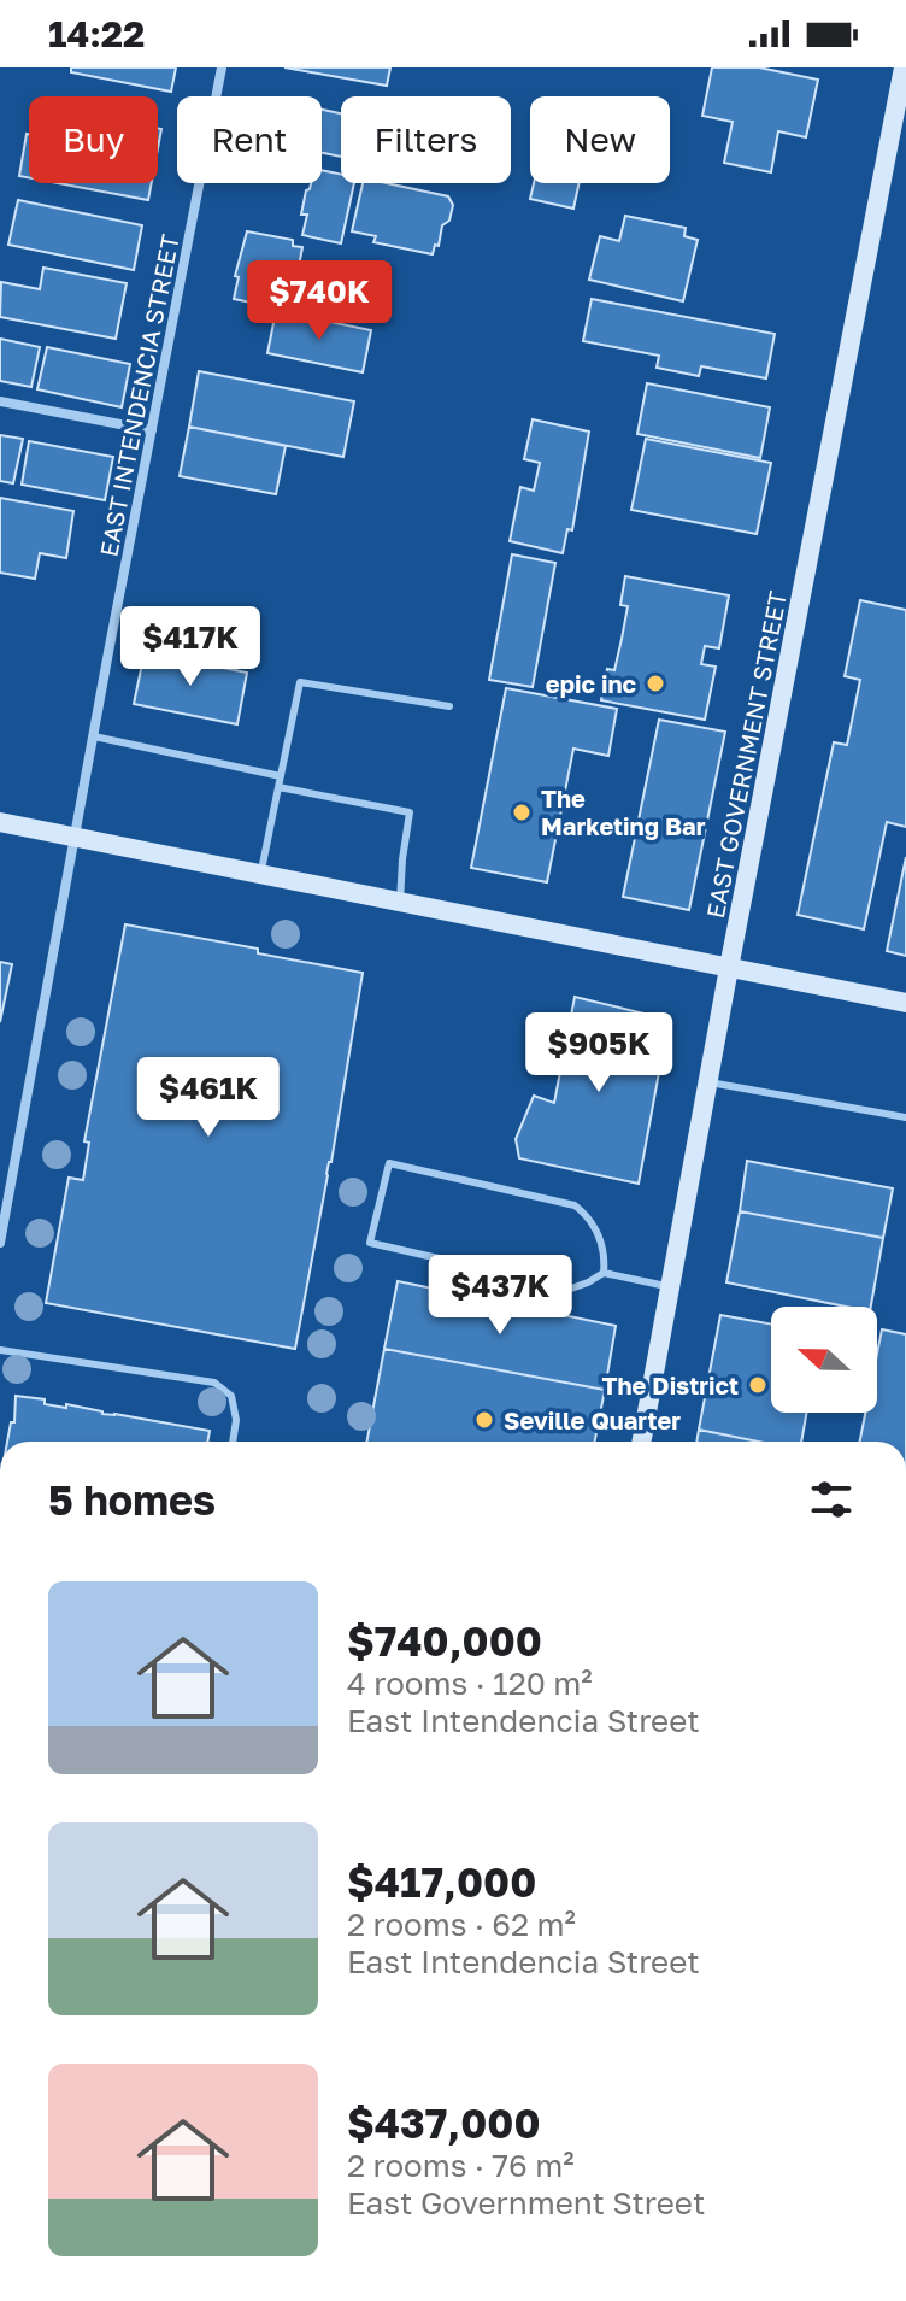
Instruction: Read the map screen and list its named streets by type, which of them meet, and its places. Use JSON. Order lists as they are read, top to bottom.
{
  "streets": {
    "street": ["EAST INTENDENCIA STREET", "EAST GOVERNMENT STREET"]
  },
  "places": [
    "epic inc",
    "The Marketing Bar",
    "The District",
    "Seville Quarter"
  ],
  "north": "left",
  "page": {
    "status": "14:22",
    "chip": [
      "Buy",
      "Rent",
      "Filters",
      "New"
    ],
    "price": [
      "$740K",
      "$417K",
      "$905K",
      "$461K",
      "$437K"
    ],
    "heading": "5 homes",
    "list": [
      {
        "name": "$740,000",
        "note": "4 rooms · 120 m² · East Intendencia Street"
      },
      {
        "name": "$417,000",
        "note": "2 rooms · 62 m² · East Intendencia Street"
      },
      {
        "name": "$437,000",
        "note": "2 rooms · 76 m² · East Government Street"
      }
    ]
  }
}
